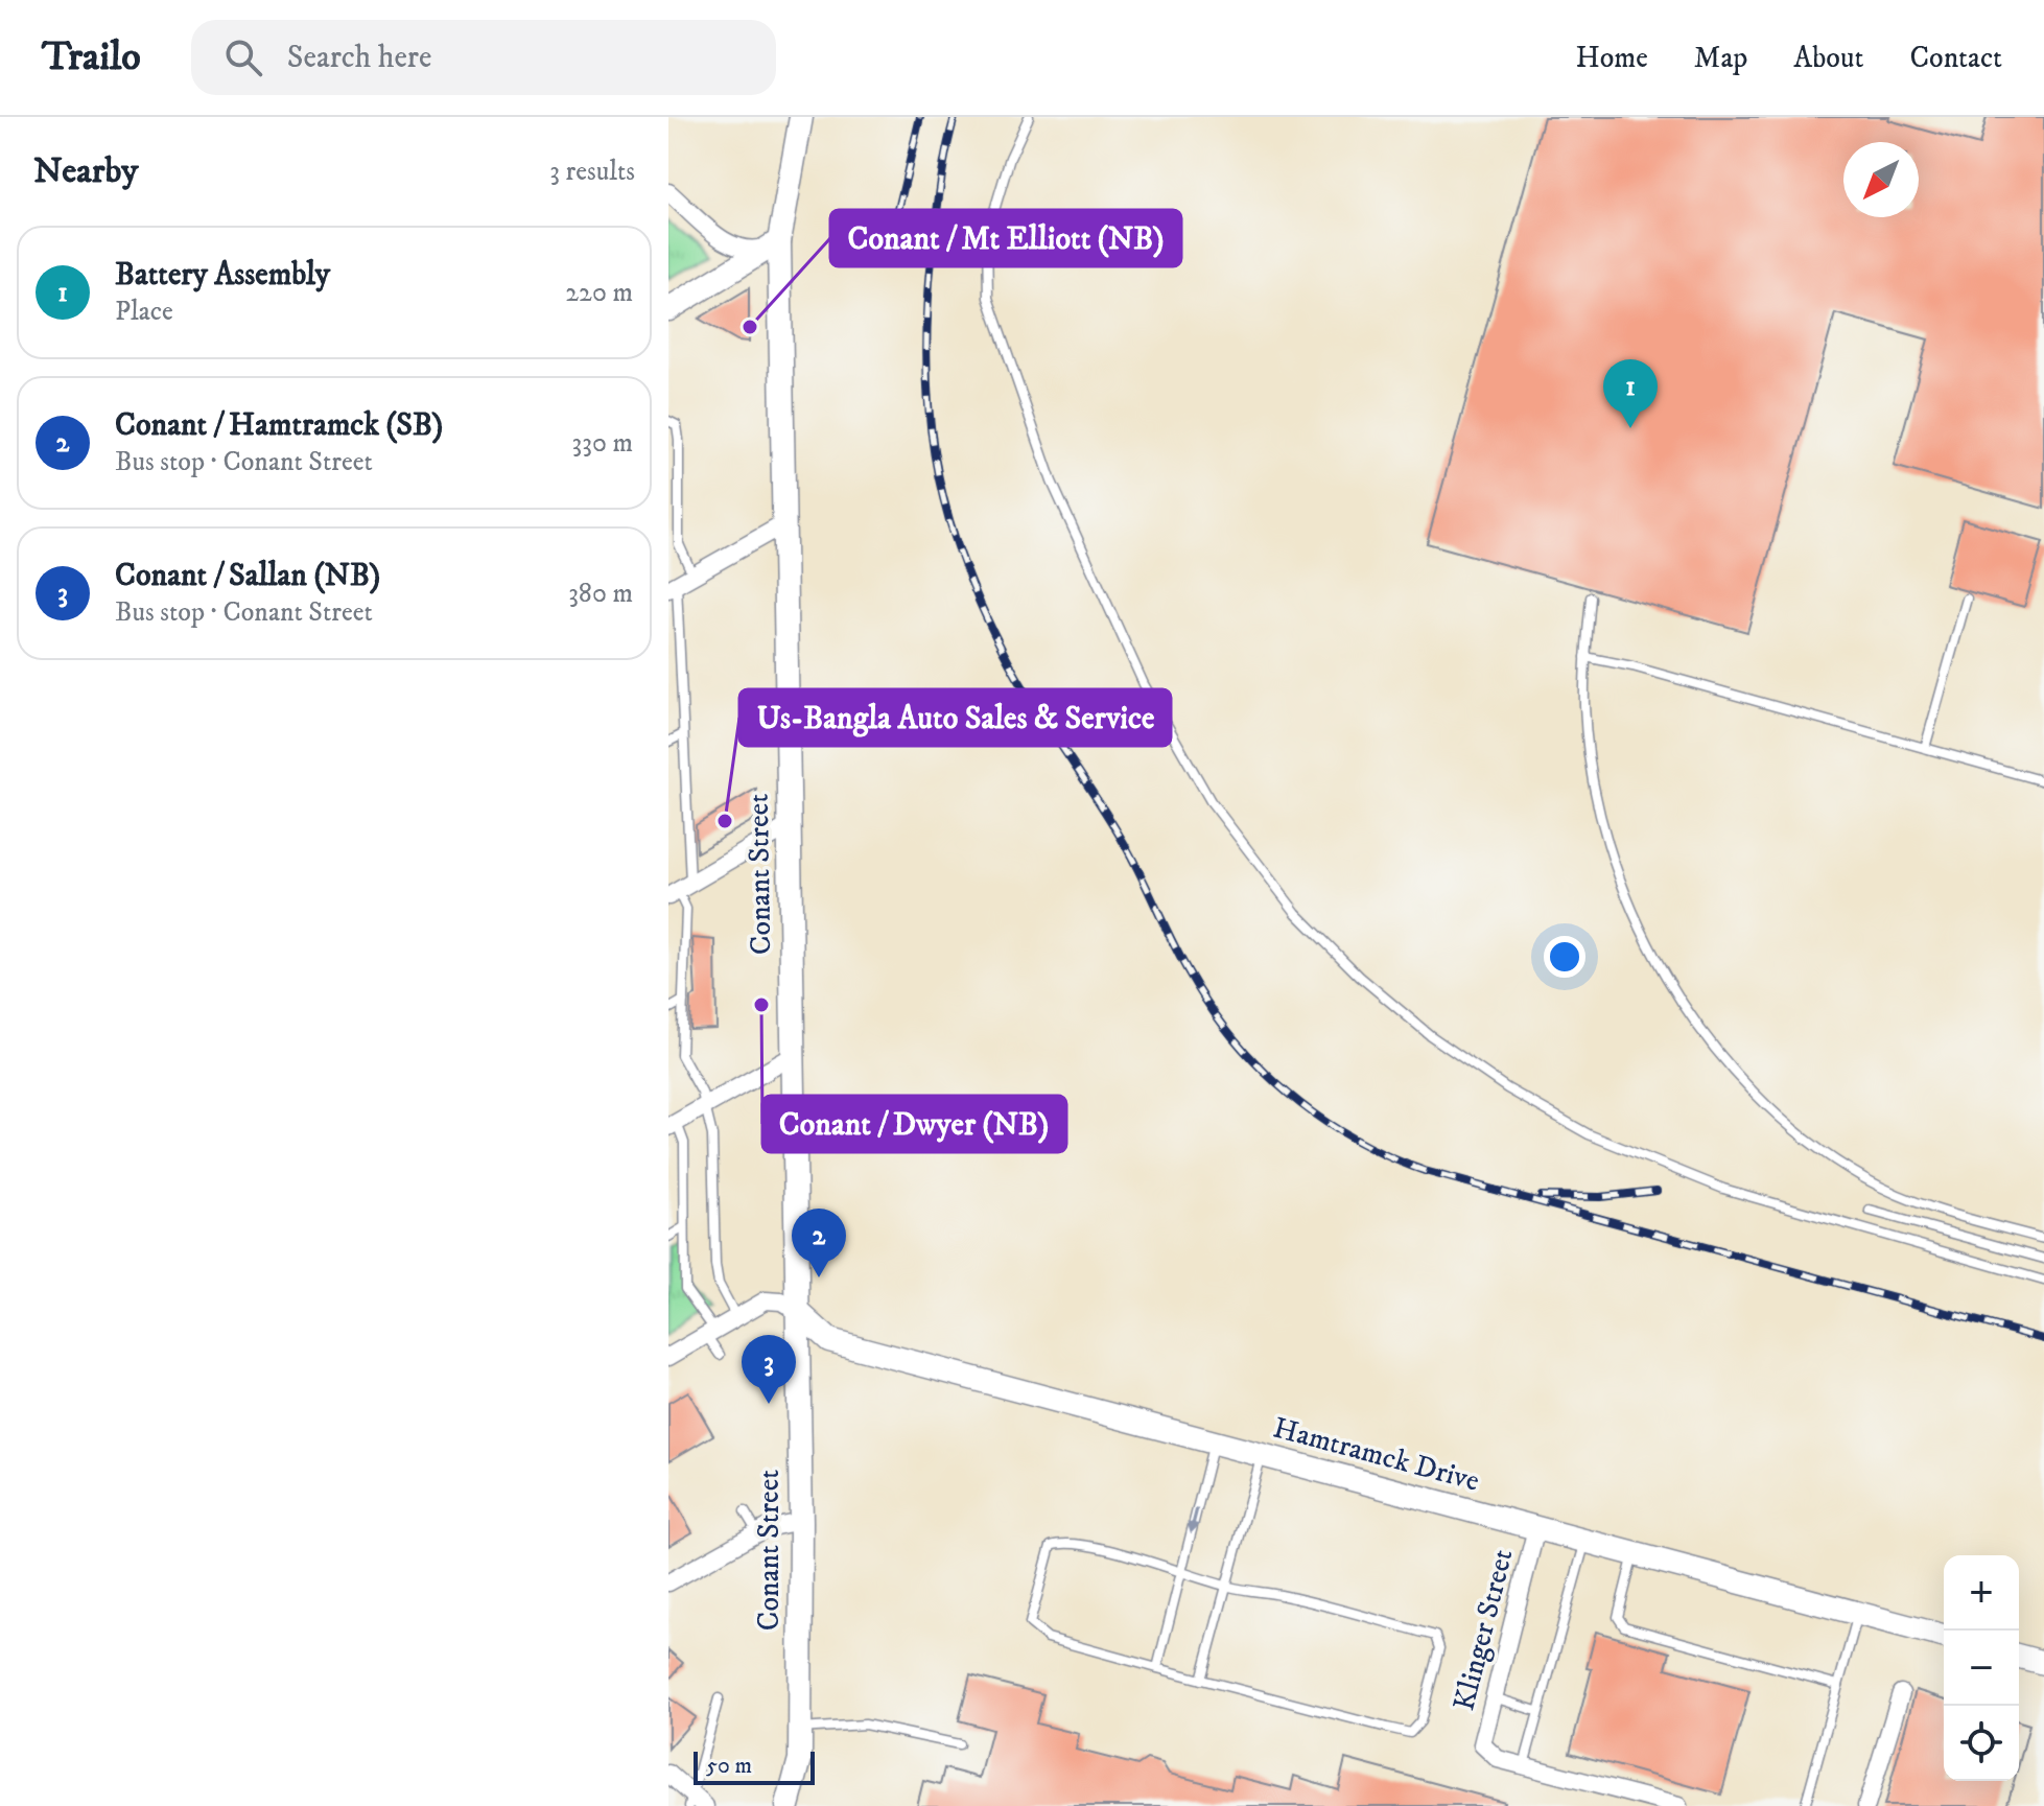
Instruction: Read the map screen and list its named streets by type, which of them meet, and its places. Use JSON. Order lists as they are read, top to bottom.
{
  "streets": {
    "main road": ["Conant Street", "Hamtramck Drive"],
    "street": ["Klinger Street"]
  },
  "crossings": [
    ["Conant Street", "Hamtramck Drive"],
    ["Hamtramck Drive", "Klinger Street"]
  ],
  "places": ["Conant / Mt Elliott (NB)", "Us-Bangla Auto Sales & Service", "Conant / Dwyer (NB)"],
  "scale_bar": "50 m",
  "north": "bottom left",
  "page": {
    "header": "Trailo",
    "search": "Search here",
    "nav": [
      "Home",
      "Map",
      "About",
      "Contact"
    ],
    "heading": ["Nearby", "3 results"],
    "list": [
      {
        "mark": "1",
        "name": "Battery Assembly",
        "note": "Place",
        "value": "220 m"
      },
      {
        "mark": "2",
        "name": "Conant / Hamtramck (SB)",
        "note": "Bus stop · Conant Street",
        "value": "330 m"
      },
      {
        "mark": "3",
        "name": "Conant / Sallan (NB)",
        "note": "Bus stop · Conant Street",
        "value": "380 m"
      }
    ],
    "pins": ["1", "2", "3"],
    "map_buttons": ["+", "−"],
    "scale": "50 m"
  }
}
